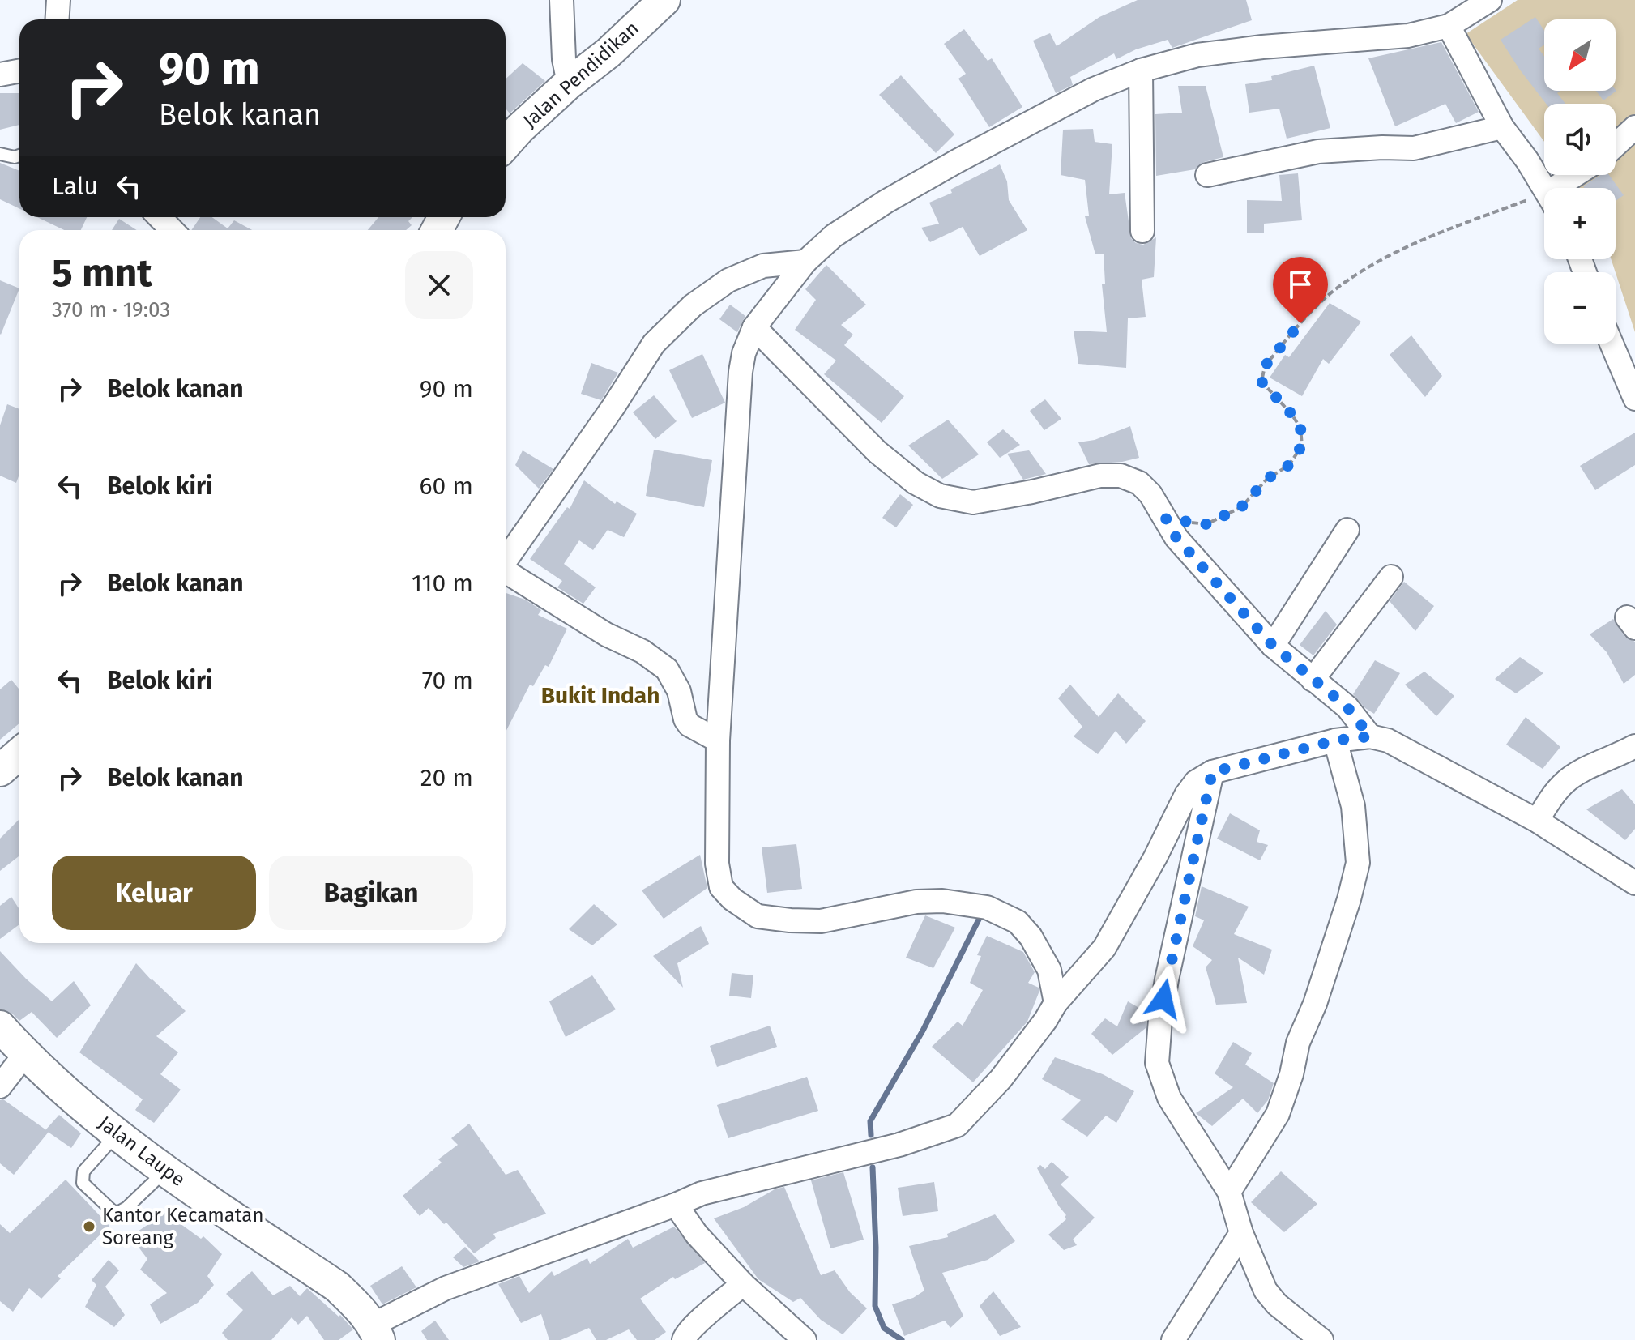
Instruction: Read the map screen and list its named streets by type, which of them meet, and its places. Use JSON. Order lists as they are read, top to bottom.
{
  "streets": {
    "street": ["Jalan Pendidikan", "Jalan Laupe"]
  },
  "districts": ["Bukit Indah"],
  "places": ["Kantor Kecamatan Soreang"],
  "north": "bottom left",
  "page": {
    "map_buttons": ["+", "−"],
    "turn": ["90 m", "Belok kanan"],
    "then": "Lalu",
    "heading": ["5 mnt", "370 m · 19:03"],
    "list": [
      {
        "name": "Belok kanan",
        "value": "90 m"
      },
      {
        "name": "Belok kiri",
        "value": "60 m"
      },
      {
        "name": "Belok kanan",
        "value": "110 m"
      },
      {
        "name": "Belok kiri",
        "value": "70 m"
      },
      {
        "name": "Belok kanan",
        "value": "20 m"
      }
    ],
    "buttons": ["Keluar", "Bagikan"]
  }
}
